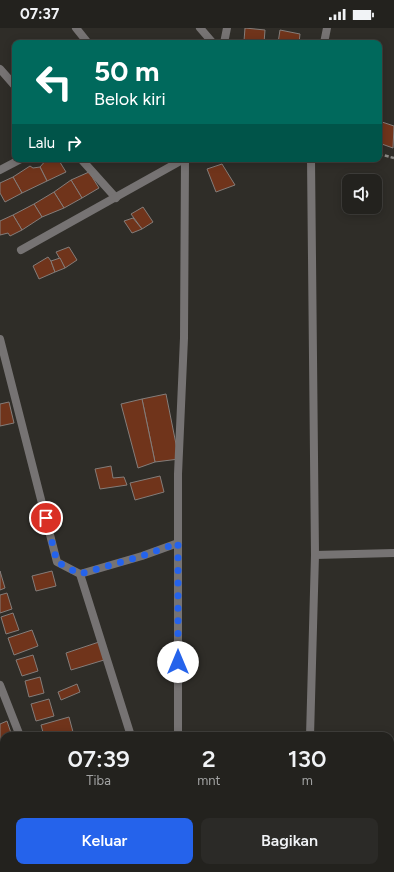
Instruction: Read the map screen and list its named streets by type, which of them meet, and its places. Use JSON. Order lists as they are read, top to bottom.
{
  "page": {
    "status": "07:37",
    "turn": ["50 m", "Belok kiri"],
    "then": "Lalu",
    "eta": [
      "07:39",
      "Tiba",
      "2",
      "mnt",
      "130",
      "m"
    ],
    "buttons": ["Keluar", "Bagikan"]
  }
}
